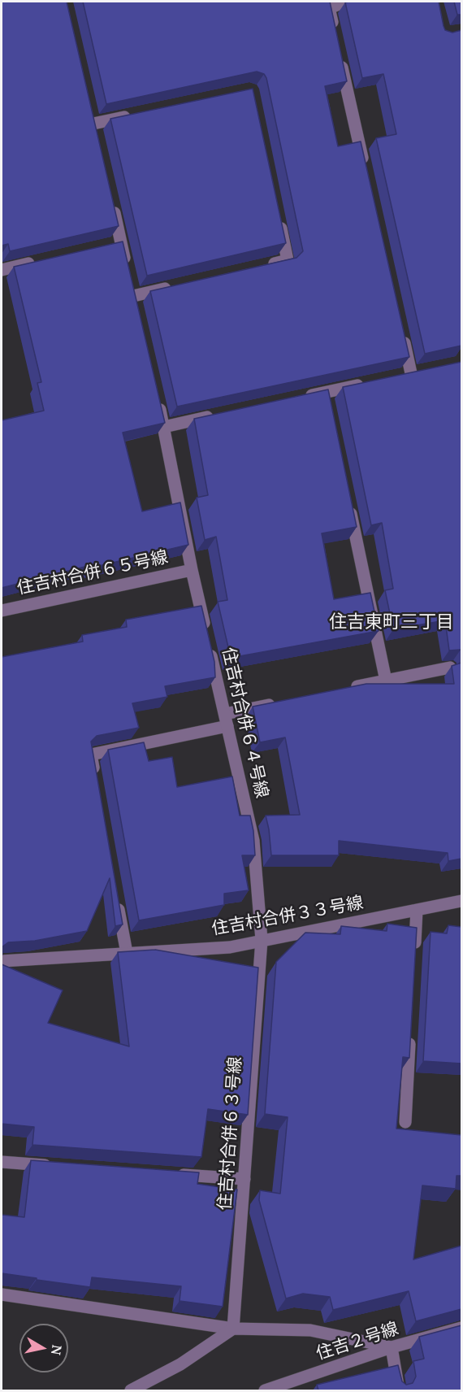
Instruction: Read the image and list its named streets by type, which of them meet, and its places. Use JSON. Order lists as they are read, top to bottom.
{
  "streets": {
    "street": [
      "住吉村合併６５号線",
      "住吉村合併６４号線",
      "住吉村合併３３号線",
      "住吉村合併６３号線",
      "住吉２号線"
    ]
  },
  "crossings": [
    ["住吉村合併６５号線", "住吉村合併６４号線"],
    ["住吉村合併６４号線", "住吉村合併３３号線"],
    ["住吉村合併６４号線", "住吉村合併６３号線"],
    ["住吉村合併３３号線", "住吉村合併６３号線"]
  ],
  "districts": ["住吉東町三丁目"],
  "north": "right"
}
